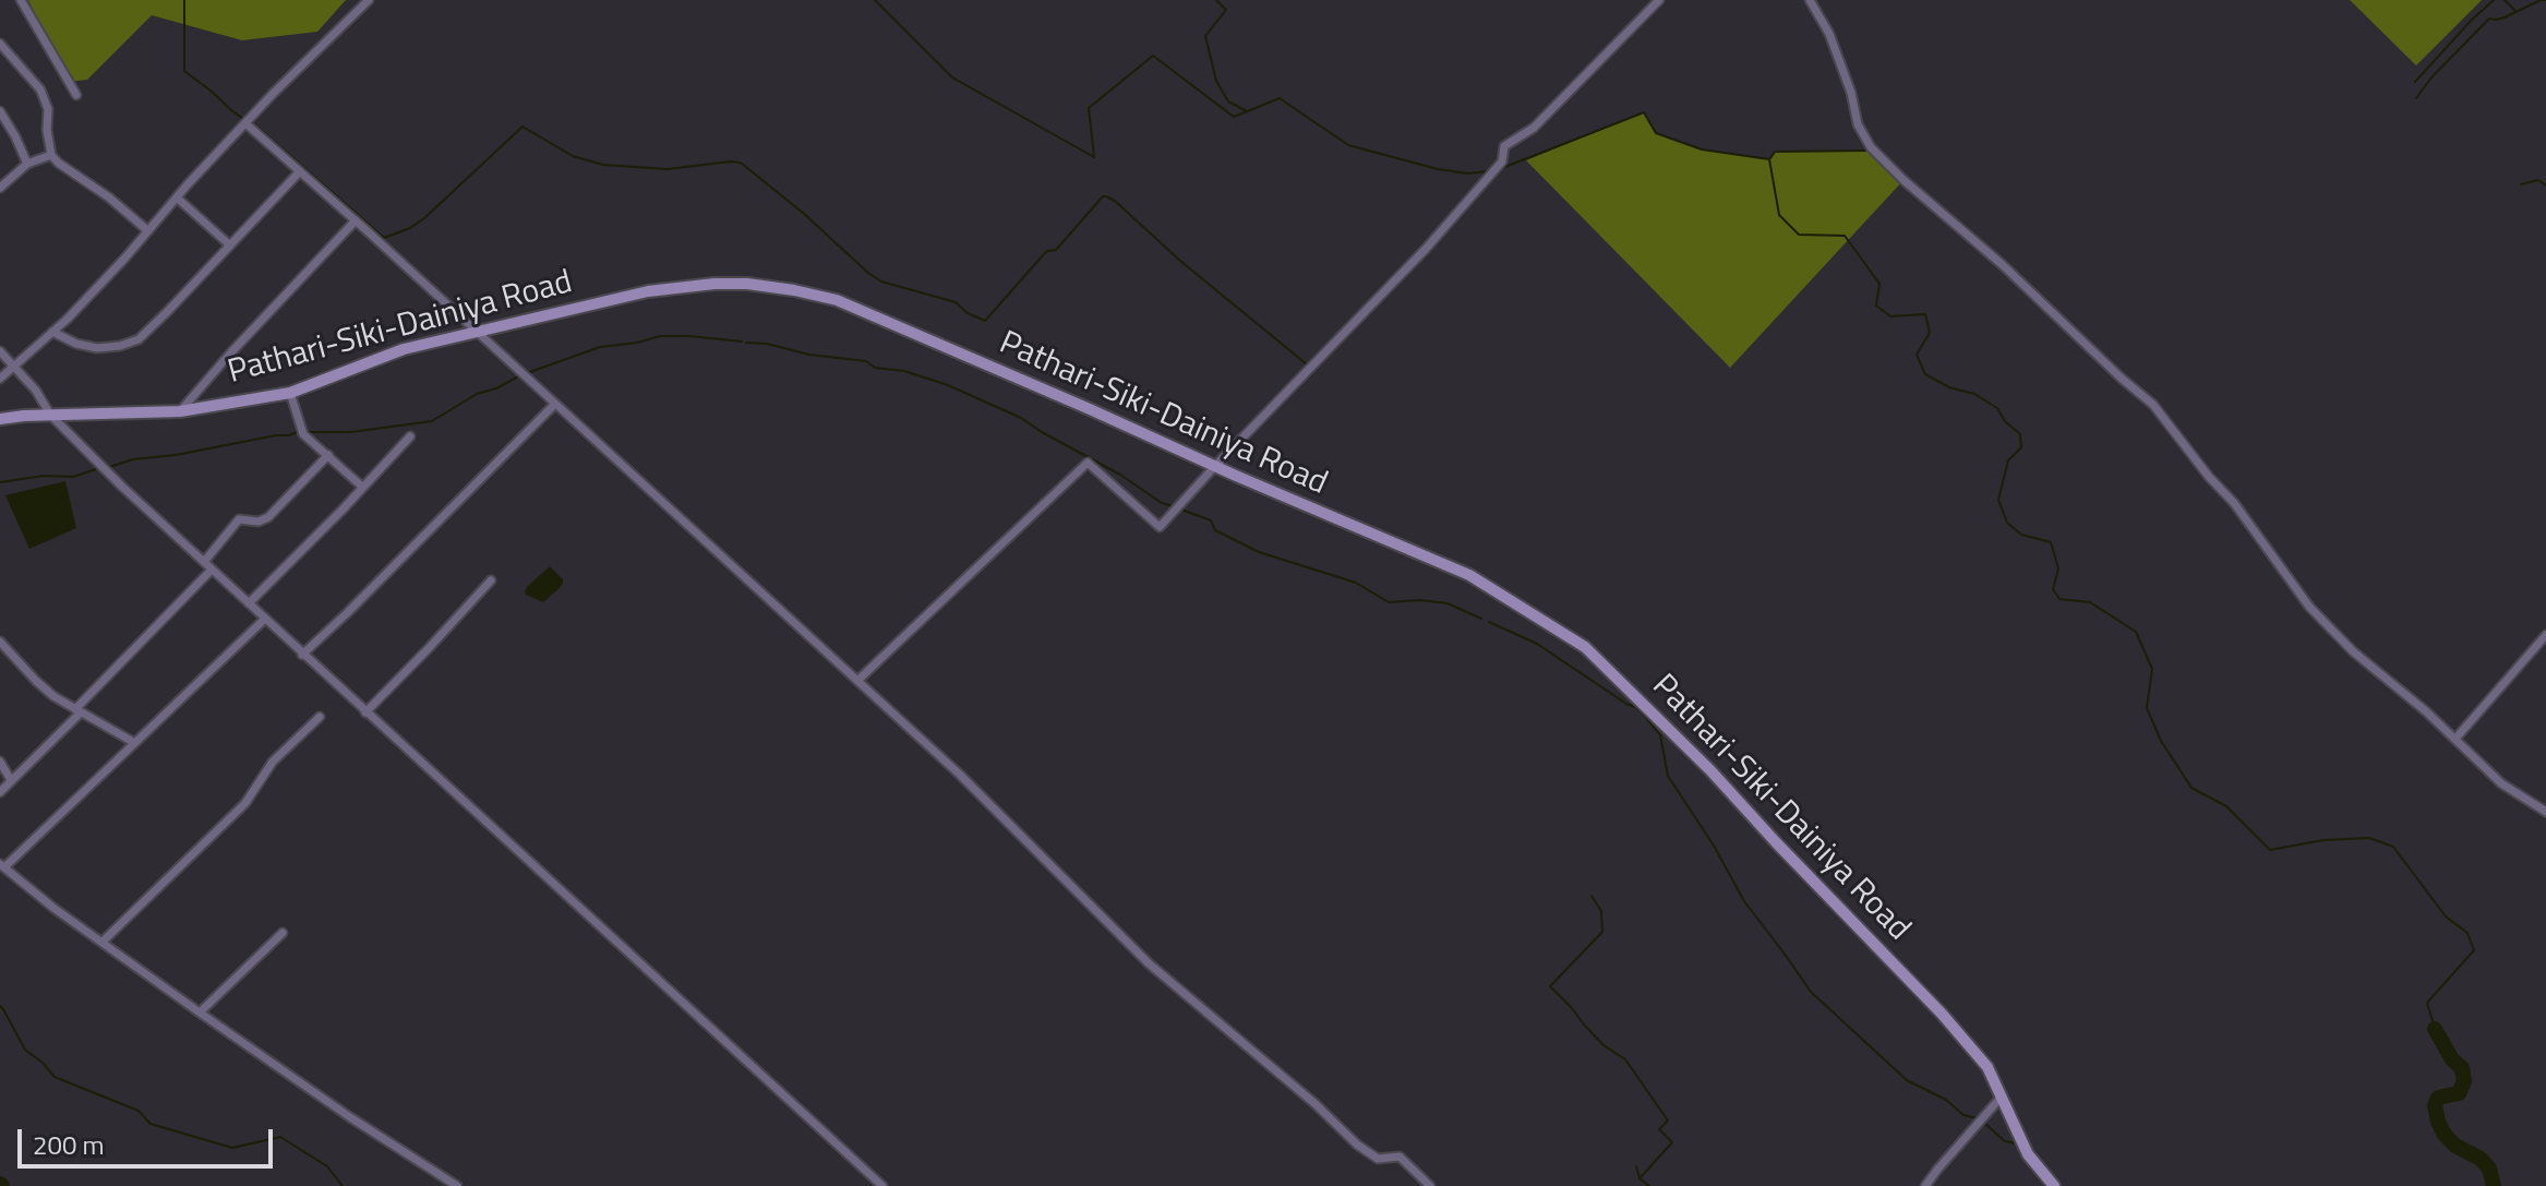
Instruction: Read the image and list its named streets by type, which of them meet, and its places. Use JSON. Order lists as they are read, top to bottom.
{
  "streets": {
    "main road": ["Pathari-Siki-Dainiya Road"]
  },
  "scale_bar": "200 m"
}
